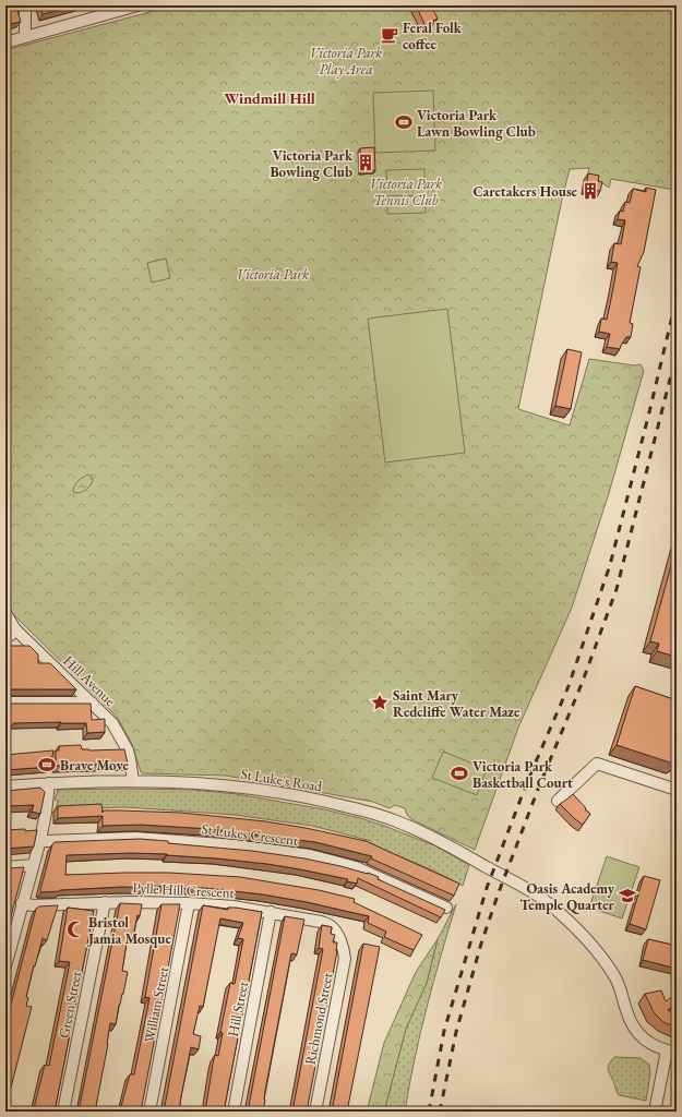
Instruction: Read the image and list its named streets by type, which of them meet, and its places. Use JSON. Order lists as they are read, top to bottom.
{
  "streets": {
    "street": [
      "Hill Avenue",
      "St Luke's Road",
      "St Lukes Crescent",
      "Pylle Hill Crescent",
      "Green Street",
      "William Street",
      "Hill Street",
      "Richmond Street"
    ]
  },
  "crossings": [
    ["Hill Avenue", "St Luke's Road"],
    ["Pylle Hill Crescent", "Green Street"],
    ["Pylle Hill Crescent", "William Street"],
    ["Pylle Hill Crescent", "Hill Street"],
    ["Pylle Hill Crescent", "Richmond Street"]
  ],
  "districts": ["Windmill Hill"],
  "parks": ["Victoria Park Play Area", "Victoria Park Tennis Club", "Victoria Park"],
  "places": {
    "cafe": ["Feral Folk coffee"],
    "sports": ["Victoria Park Lawn Bowling Club", "Brave Move", "Victoria Park Basketball Court"],
    "building": ["Victoria Park Bowling Club", "Caretakers House"],
    "place": ["Saint Mary Redcliffe Water Maze"],
    "school or university": ["Oasis Academy Temple Quarter"],
    "mosque": ["Bristol Jamia Mosque"]
  }
}
